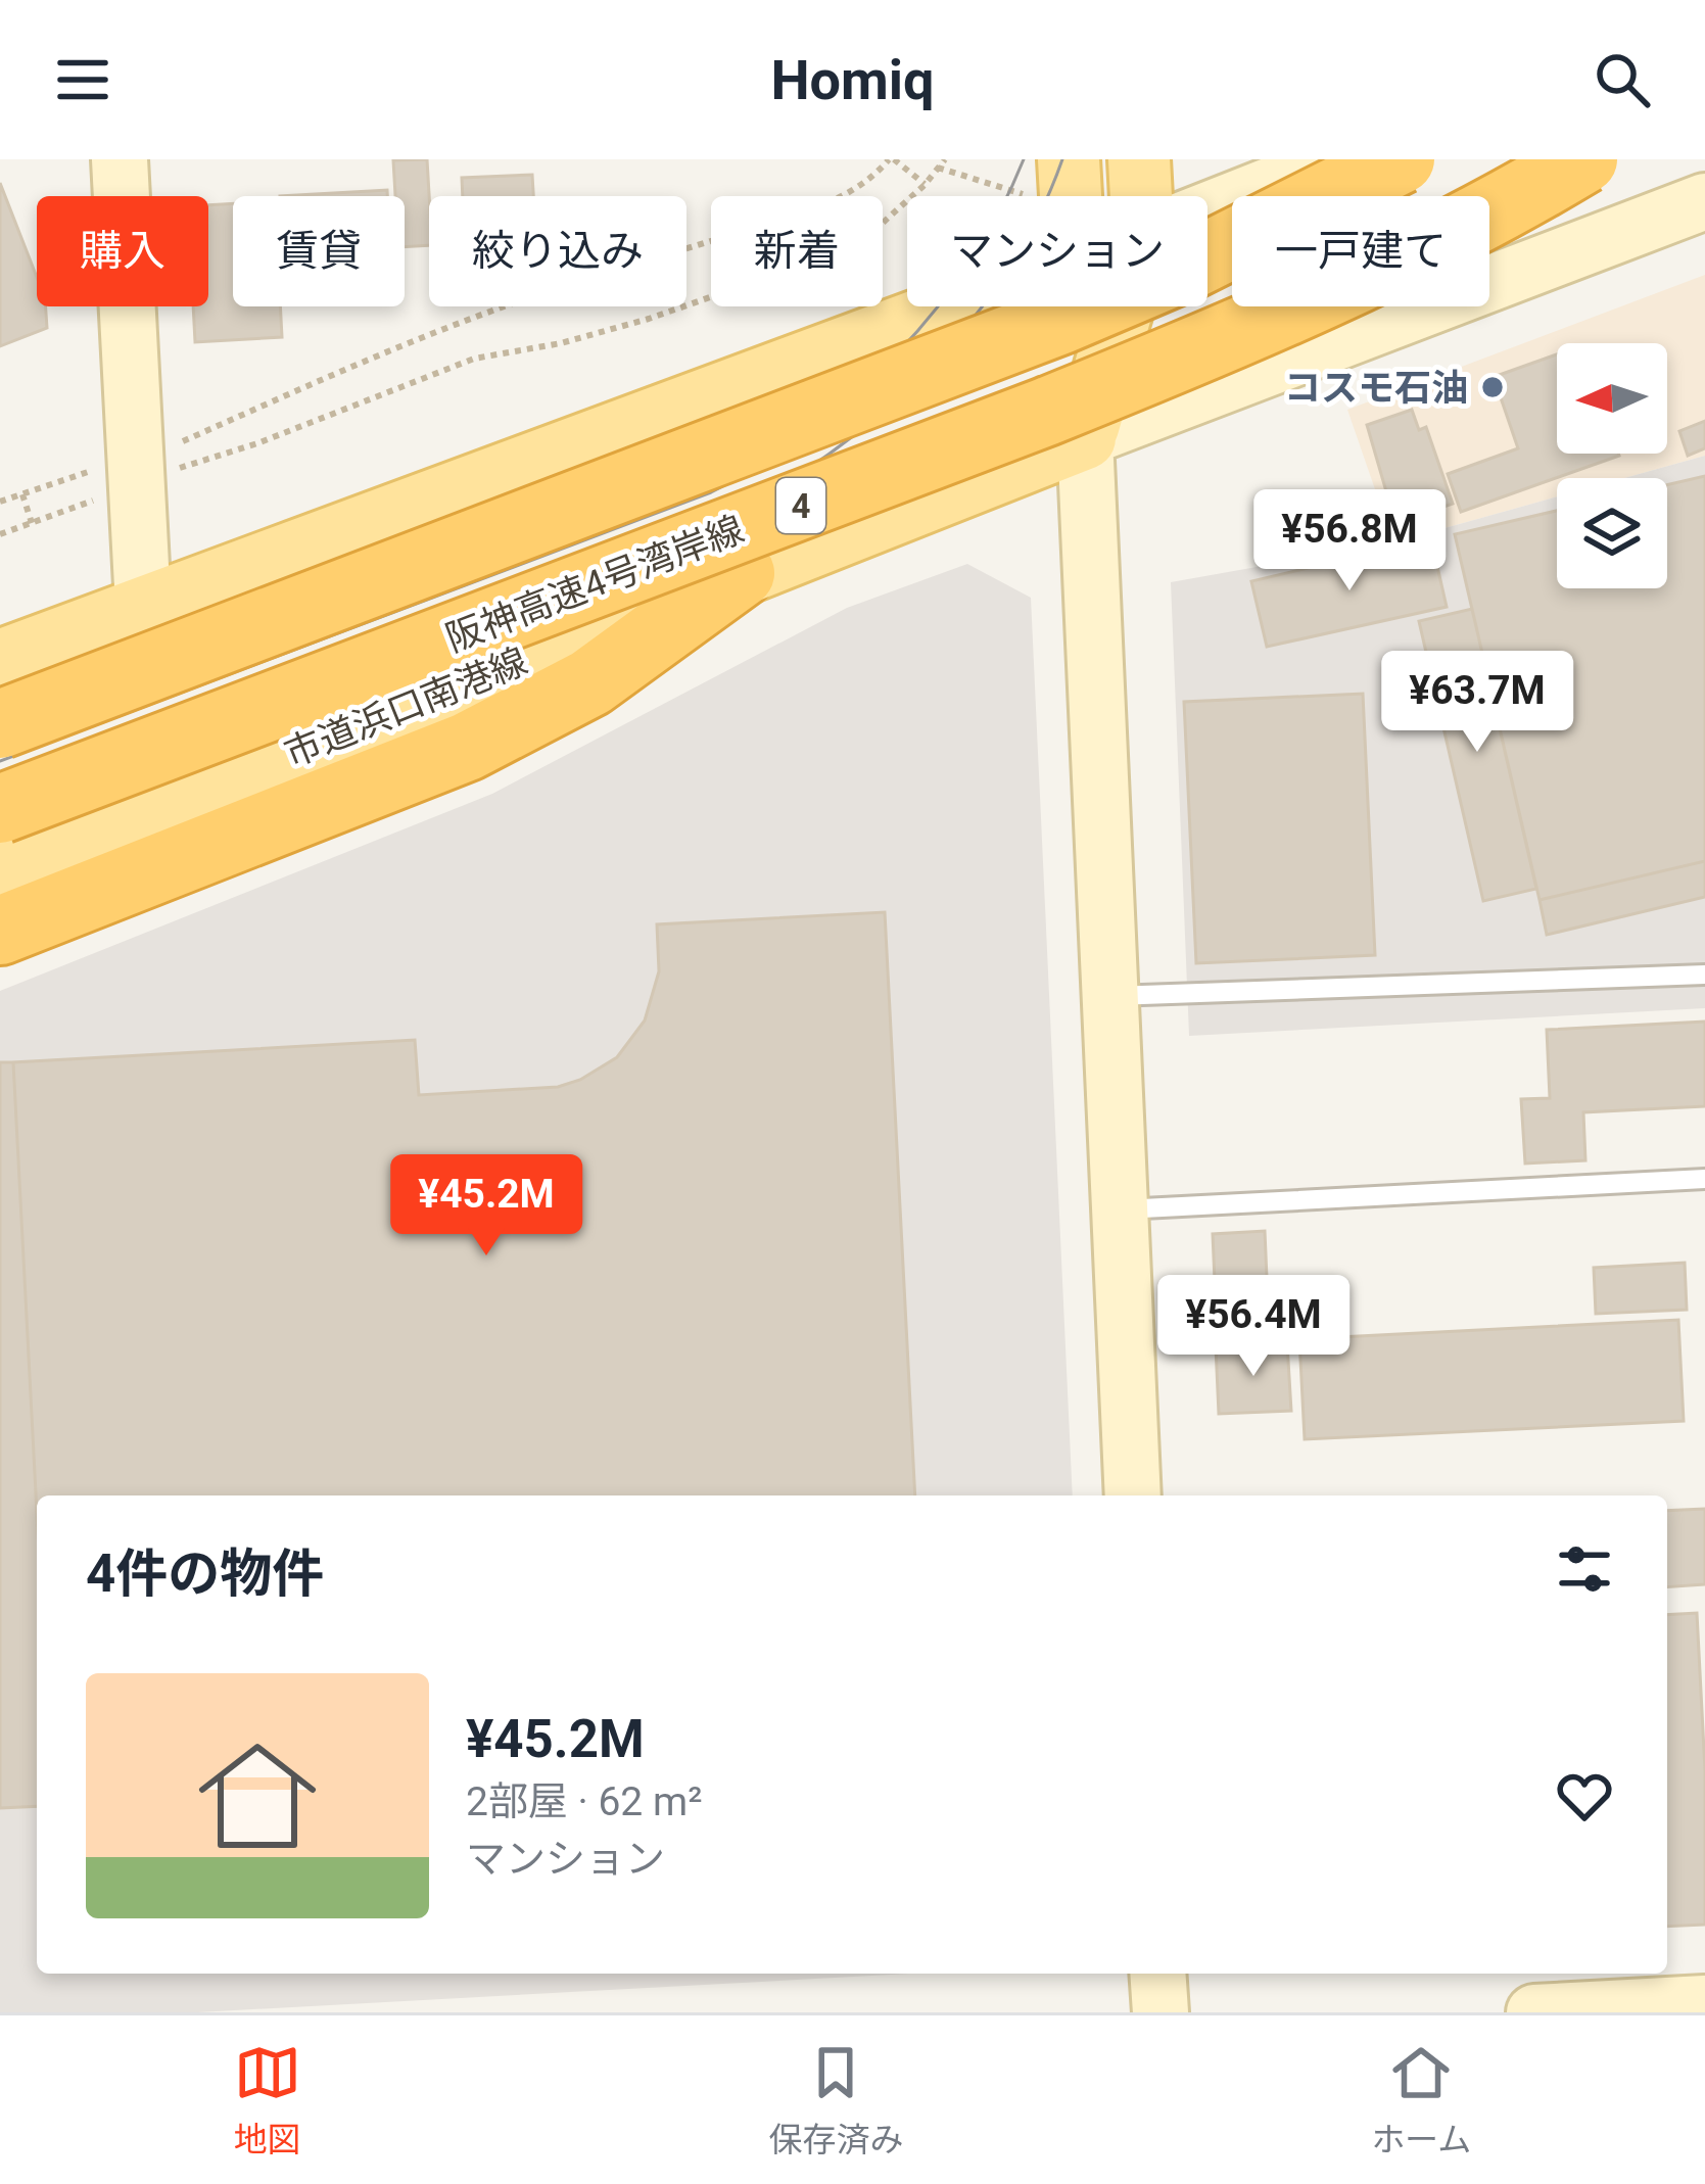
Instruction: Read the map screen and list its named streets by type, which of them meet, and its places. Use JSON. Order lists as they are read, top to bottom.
{
  "streets": {
    "highway": ["4", "阪神高速4号湾岸線"],
    "main road": ["市道浜口南港線"]
  },
  "places": ["コスモ石油"],
  "north": "left",
  "page": {
    "header": "Homiq",
    "chip": [
      "購入",
      "賃貸",
      "絞り込み",
      "新着",
      "マンション",
      "一戸建て"
    ],
    "price": [
      "¥56.8M",
      "¥63.7M",
      "¥45.2M",
      "¥56.4M"
    ],
    "heading": "4件の物件",
    "list": [
      {
        "name": "¥45.2M",
        "note": "2部屋 · 62 m² · マンション"
      }
    ],
    "tabs": ["地図", "保存済み", "ホーム"]
  }
}
